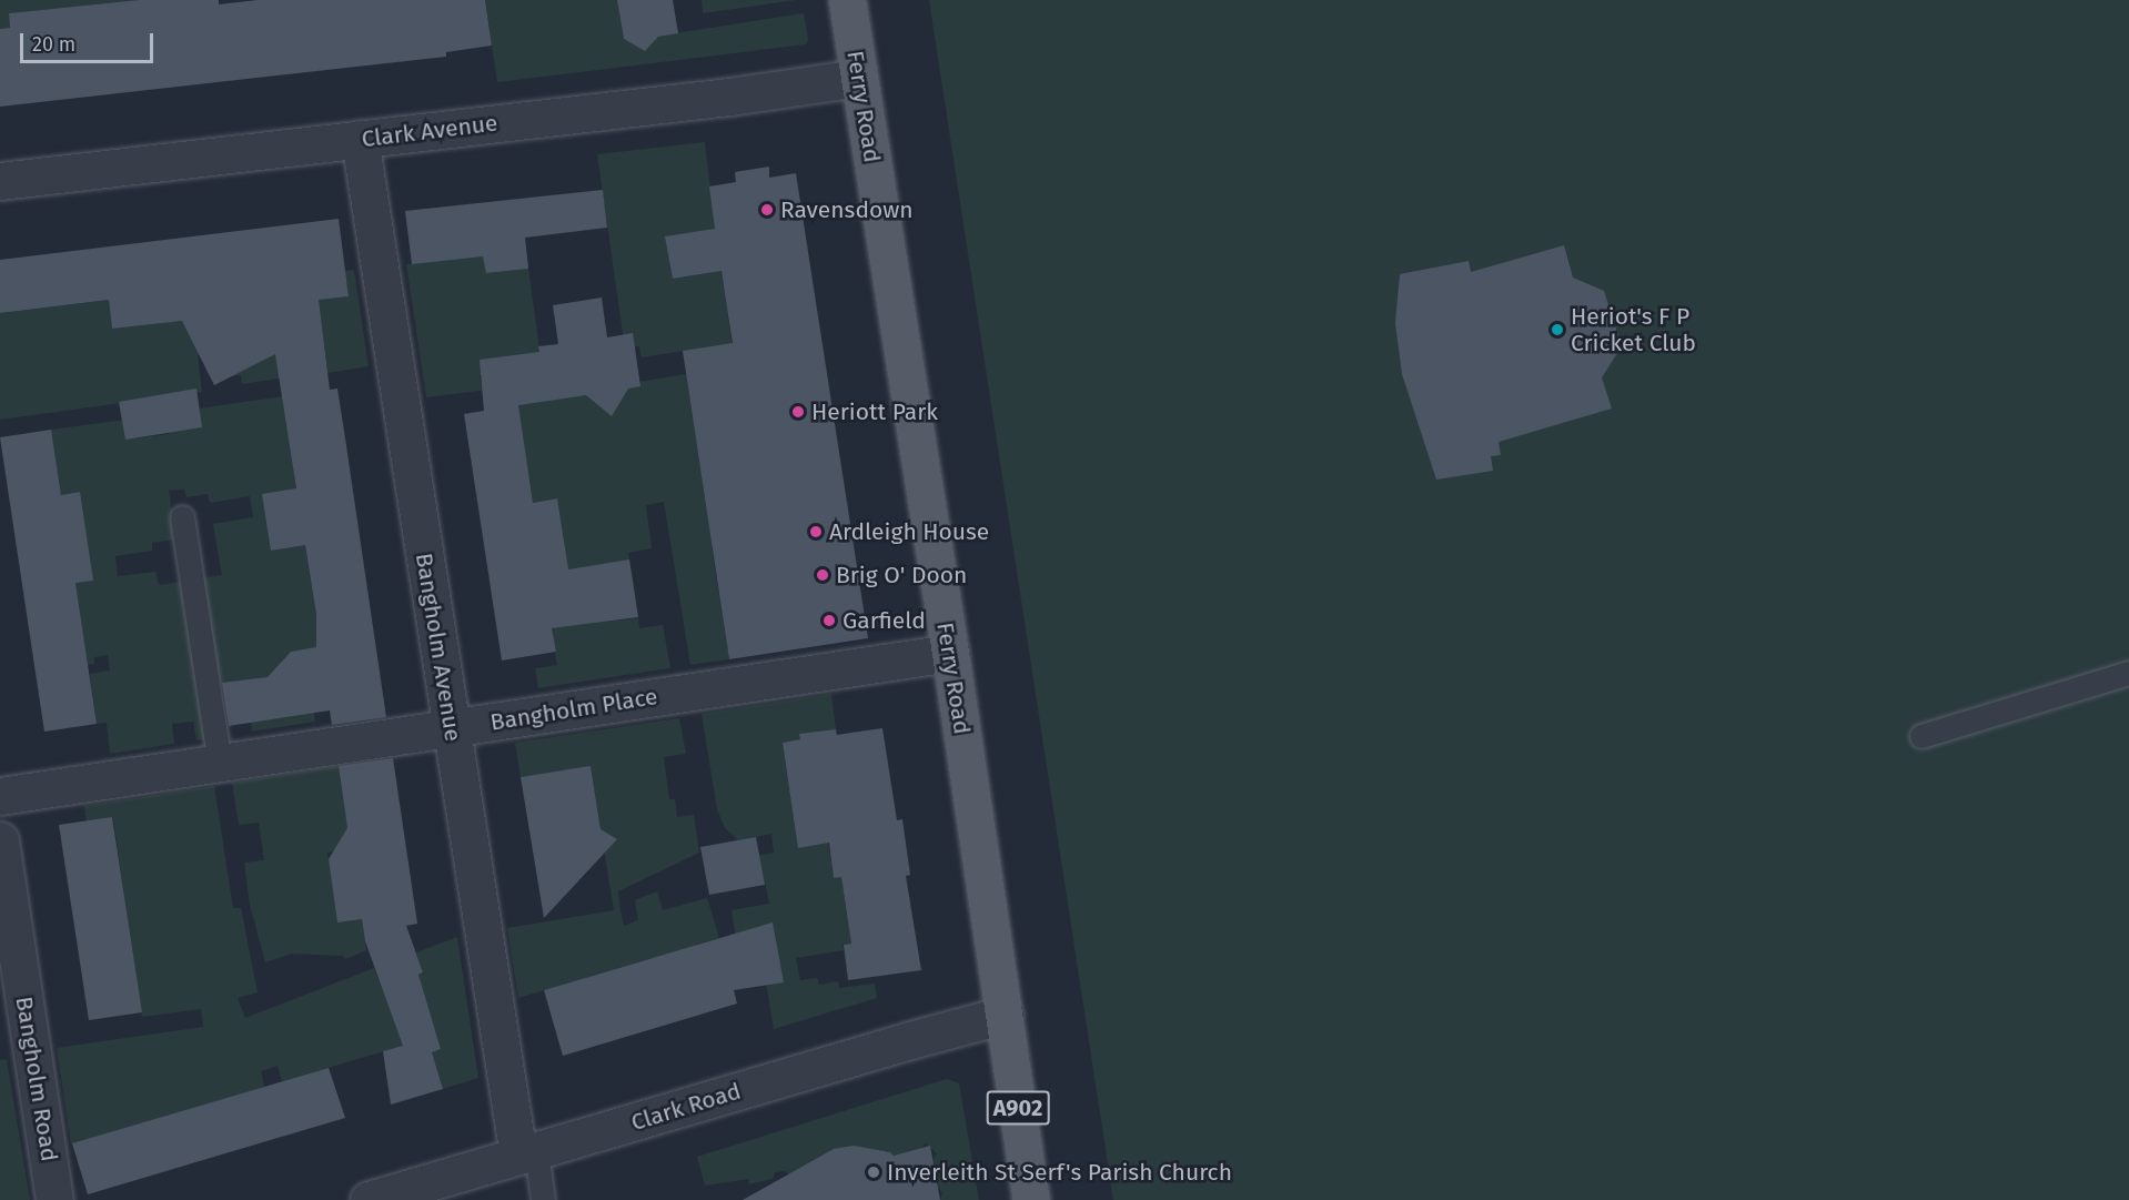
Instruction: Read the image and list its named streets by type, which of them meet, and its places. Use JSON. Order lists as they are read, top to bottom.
{
  "streets": {
    "main road": ["Ferry Road", "A902"],
    "street": [
      "Clark Avenue",
      "Bangholm Avenue",
      "Bangholm Place",
      "Bangholm Road",
      "Clark Road"
    ]
  },
  "crossings": [
    ["Ferry Road", "Clark Avenue"],
    ["Ferry Road", "Bangholm Place"],
    ["Ferry Road", "Clark Road"],
    ["Clark Avenue", "Bangholm Avenue"],
    ["Bangholm Avenue", "Bangholm Place"],
    ["Bangholm Avenue", "Clark Road"]
  ],
  "places": [
    "Ravensdown",
    "Heriot's F P Cricket Club",
    "Heriott Park",
    "Ardleigh House",
    "Brig O' Doon",
    "Garfield",
    "Inverleith St Serf's Parish Church"
  ],
  "scale_bar": "20 m"
}
